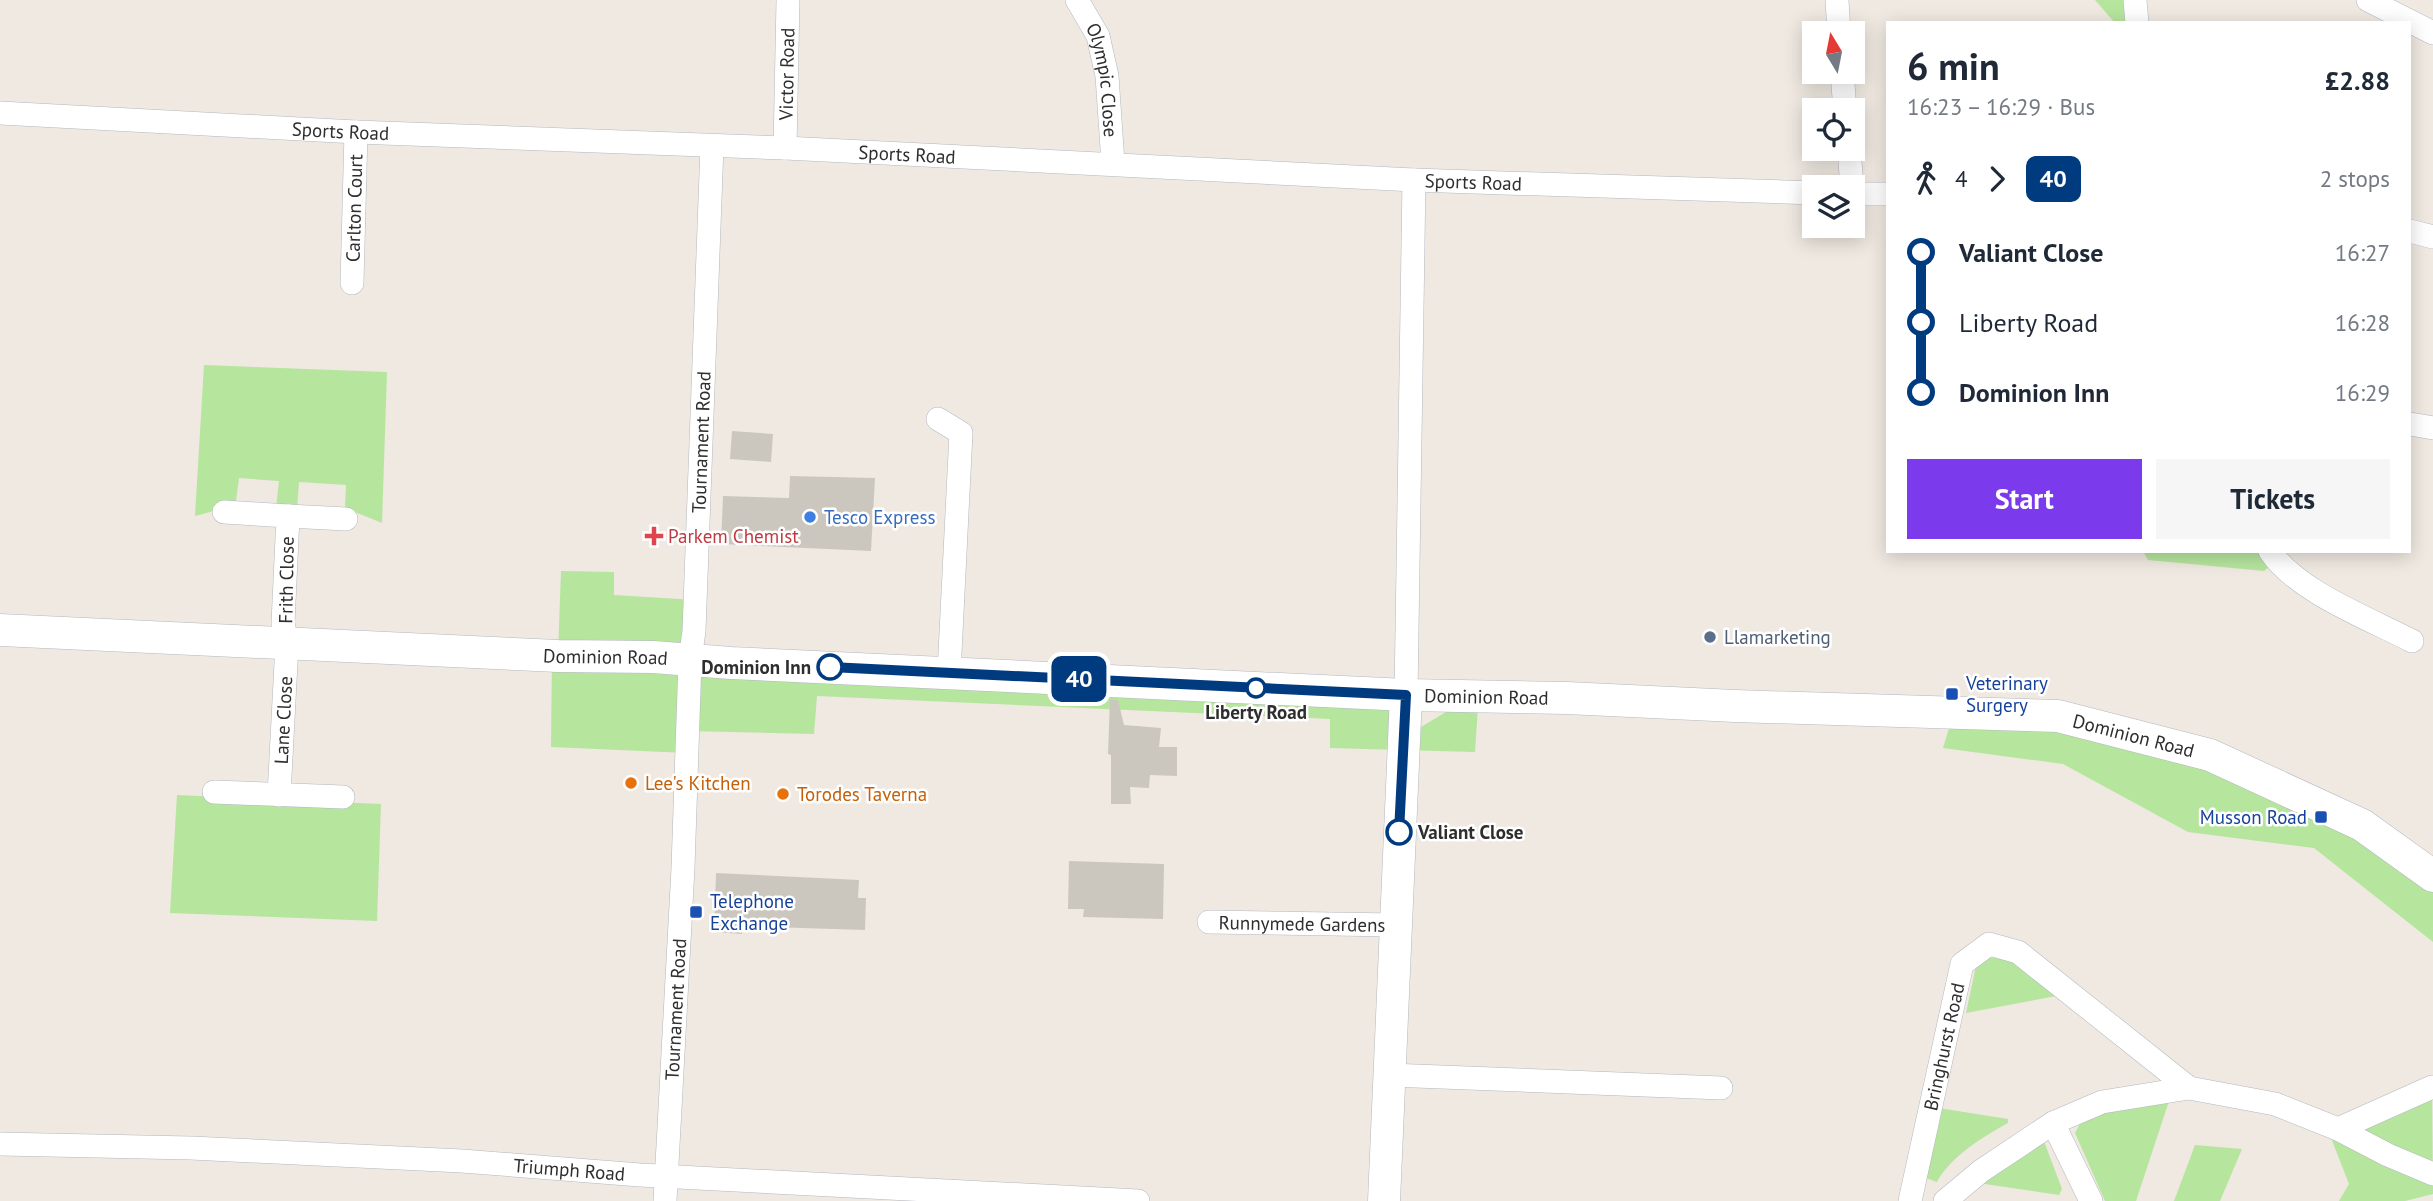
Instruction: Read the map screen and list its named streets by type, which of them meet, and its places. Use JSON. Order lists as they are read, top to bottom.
{
  "streets": {
    "street": [
      "Victor Road",
      "Olympic Close",
      "Sports Road",
      "Carlton Court",
      "Tournament Road",
      "Frith Close",
      "Dominion Road",
      "Lane Close",
      "Runnymede Gardens",
      "Bringhurst Road",
      "Triumph Road"
    ]
  },
  "crossings": [
    ["Victor Road", "Sports Road"],
    ["Olympic Close", "Sports Road"],
    ["Sports Road", "Carlton Court"],
    ["Sports Road", "Tournament Road"],
    ["Tournament Road", "Dominion Road"],
    ["Tournament Road", "Triumph Road"],
    ["Frith Close", "Dominion Road"],
    ["Frith Close", "Lane Close"],
    ["Dominion Road", "Lane Close"]
  ],
  "places": {
    "other": [
      "Tesco Express",
      "Llamarketing",
      "Dominion Inn",
      "Liberty Road",
      "Lee's Kitchen",
      "Torodes Taverna",
      "Valiant Close"
    ],
    "health": ["Parkem Chemist"],
    "transit": ["Veterinary Surgery", "Musson Road", "Telephone Exchange"]
  },
  "lines": ["bus line 40"],
  "north": "top",
  "page": {
    "on_map": "40",
    "heading": ["6 min", "16:23 – 16:29 · Bus", "£2.88"],
    "legs": ["4", "40", "2 stops"],
    "list": [
      {
        "name": "Valiant Close",
        "value": "16:27"
      },
      {
        "name": "Liberty Road",
        "value": "16:28"
      },
      {
        "name": "Dominion Inn",
        "value": "16:29"
      }
    ],
    "buttons": ["Start", "Tickets"]
  }
}
